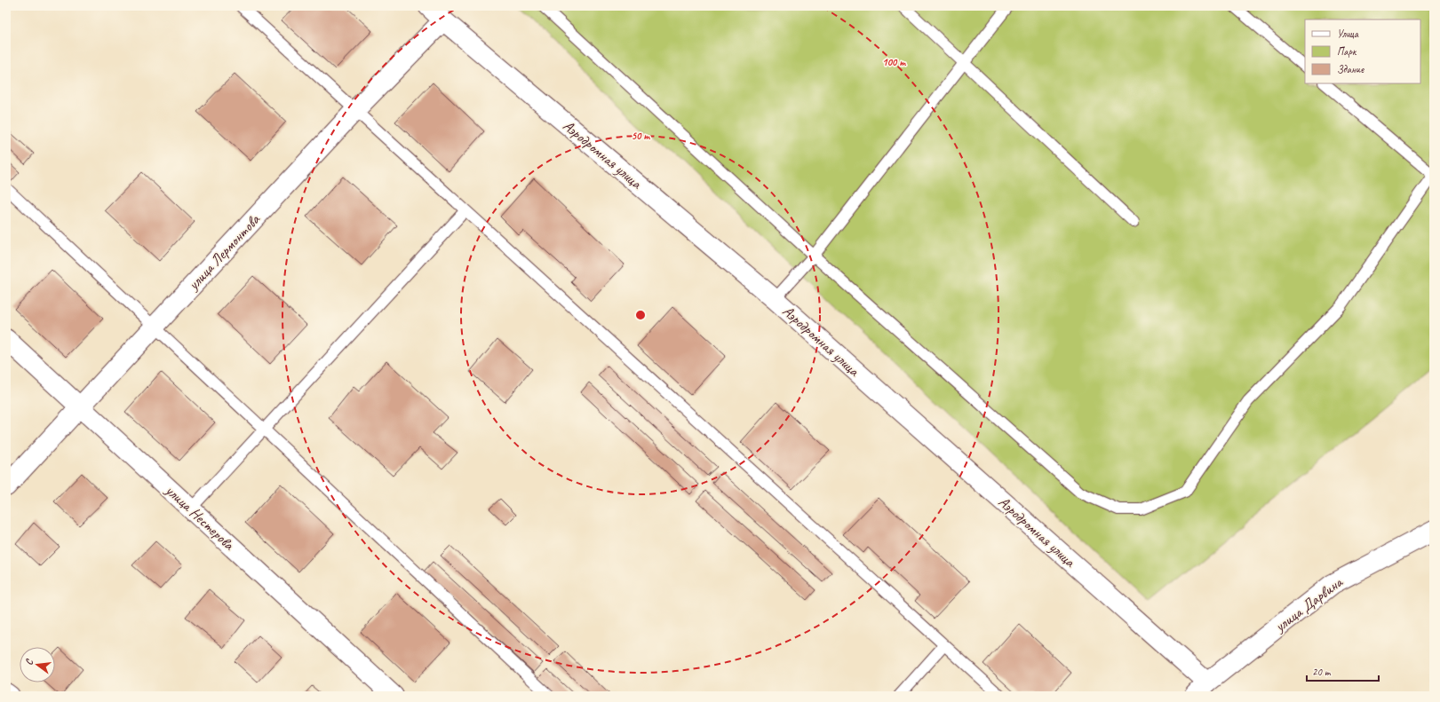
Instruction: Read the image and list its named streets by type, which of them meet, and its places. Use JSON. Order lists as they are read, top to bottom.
{
  "streets": {
    "street": [
      "Аэродромная улица",
      "улица Лермонтова",
      "улица Нестерова",
      "улица Дарвина"
    ]
  },
  "crossings": [
    ["Аэродромная улица", "улица Лермонтова"],
    ["Аэродромная улица", "улица Дарвина"],
    ["улица Лермонтова", "улица Нестерова"]
  ],
  "legend": ["Улица", "Парк", "Здание"],
  "scale_bar": "20 m",
  "north": "left",
  "rings": ["100 m", "50 m"]
}
